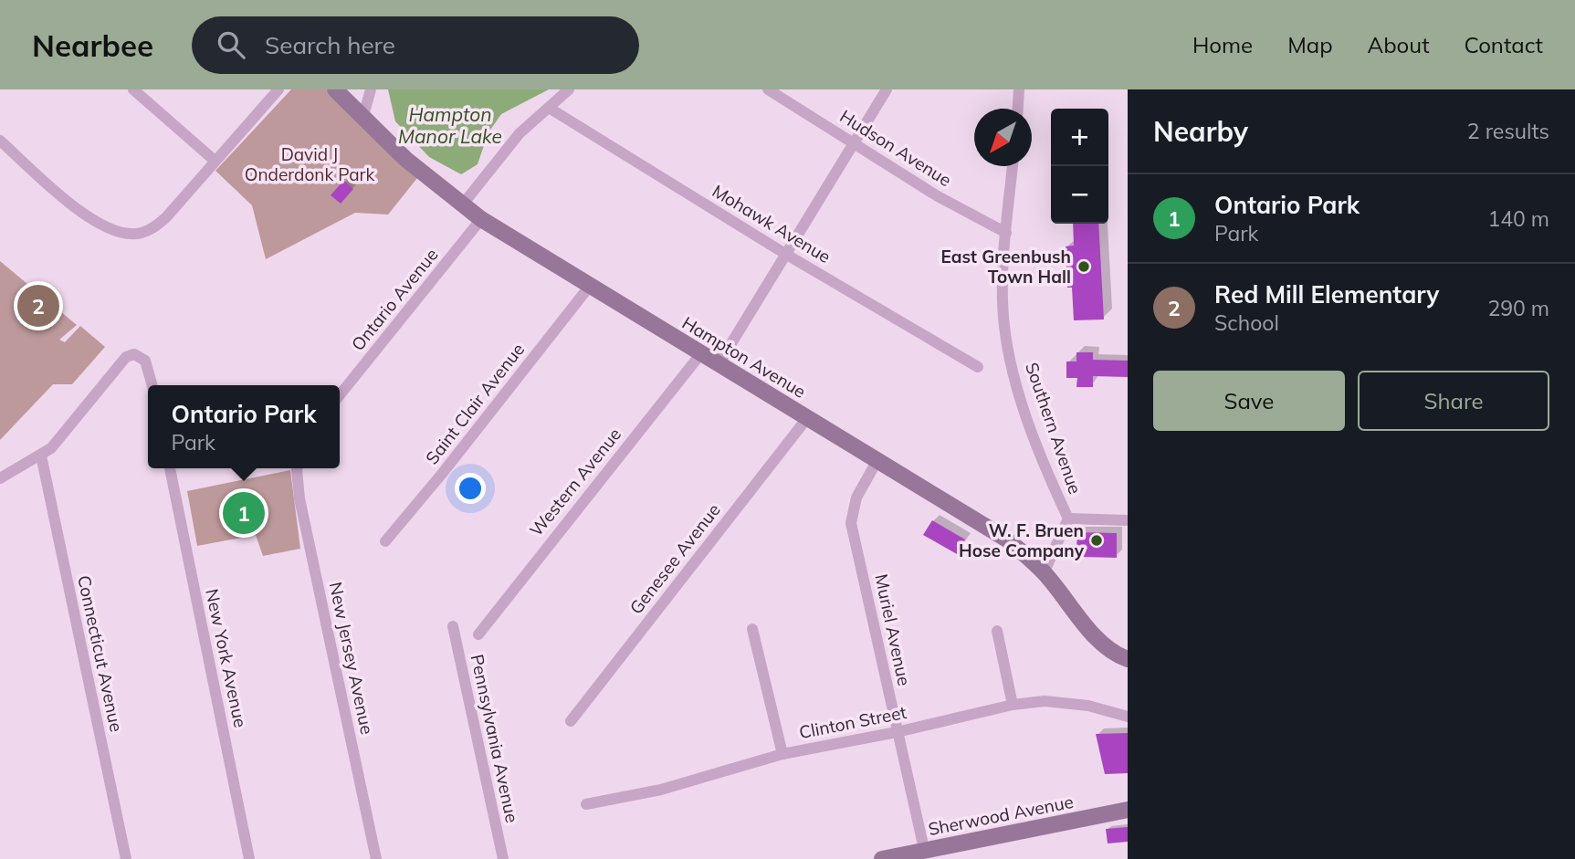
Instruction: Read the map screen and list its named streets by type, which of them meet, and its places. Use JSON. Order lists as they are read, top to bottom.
{
  "streets": {
    "street": [
      "Hudson Avenue",
      "Mohawk Avenue",
      "Ontario Avenue",
      "Hampton Avenue",
      "Saint Clair Avenue",
      "Southern Avenue",
      "Western Avenue",
      "Genesee Avenue",
      "Muriel Avenue",
      "Connecticut Avenue",
      "New York Avenue",
      "New Jersey Avenue",
      "Clinton Street",
      "Pennsylvania Avenue",
      "Sherwood Avenue"
    ]
  },
  "crossings": [
    ["Hudson Avenue", "Southern Avenue"],
    ["Ontario Avenue", "Hampton Avenue"],
    ["Hampton Avenue", "Saint Clair Avenue"],
    ["Hampton Avenue", "Southern Avenue"],
    ["Hampton Avenue", "Western Avenue"],
    ["Hampton Avenue", "Genesee Avenue"],
    ["Hampton Avenue", "Muriel Avenue"],
    ["Muriel Avenue", "Clinton Street"],
    ["Muriel Avenue", "Sherwood Avenue"]
  ],
  "water": ["Hampton Manor Lake"],
  "parks": ["David J Onderdonk Park"],
  "places": ["East Greenbush Town Hall", "W. F. Bruen Hose Company"],
  "north": "bottom left",
  "page": {
    "header": "Nearbee",
    "search": "Search here",
    "nav": [
      "Home",
      "Map",
      "About",
      "Contact"
    ],
    "heading": ["Nearby", "2 results"],
    "map_buttons": ["+", "−"],
    "list": [
      {
        "mark": "1",
        "name": "Ontario Park",
        "note": "Park",
        "value": "140 m"
      },
      {
        "mark": "2",
        "name": "Red Mill Elementary",
        "note": "School",
        "value": "290 m"
      }
    ],
    "pins": ["2", "1"],
    "buttons": ["Save", "Share"],
    "popup": ["Ontario Park", "Park"]
  }
}
